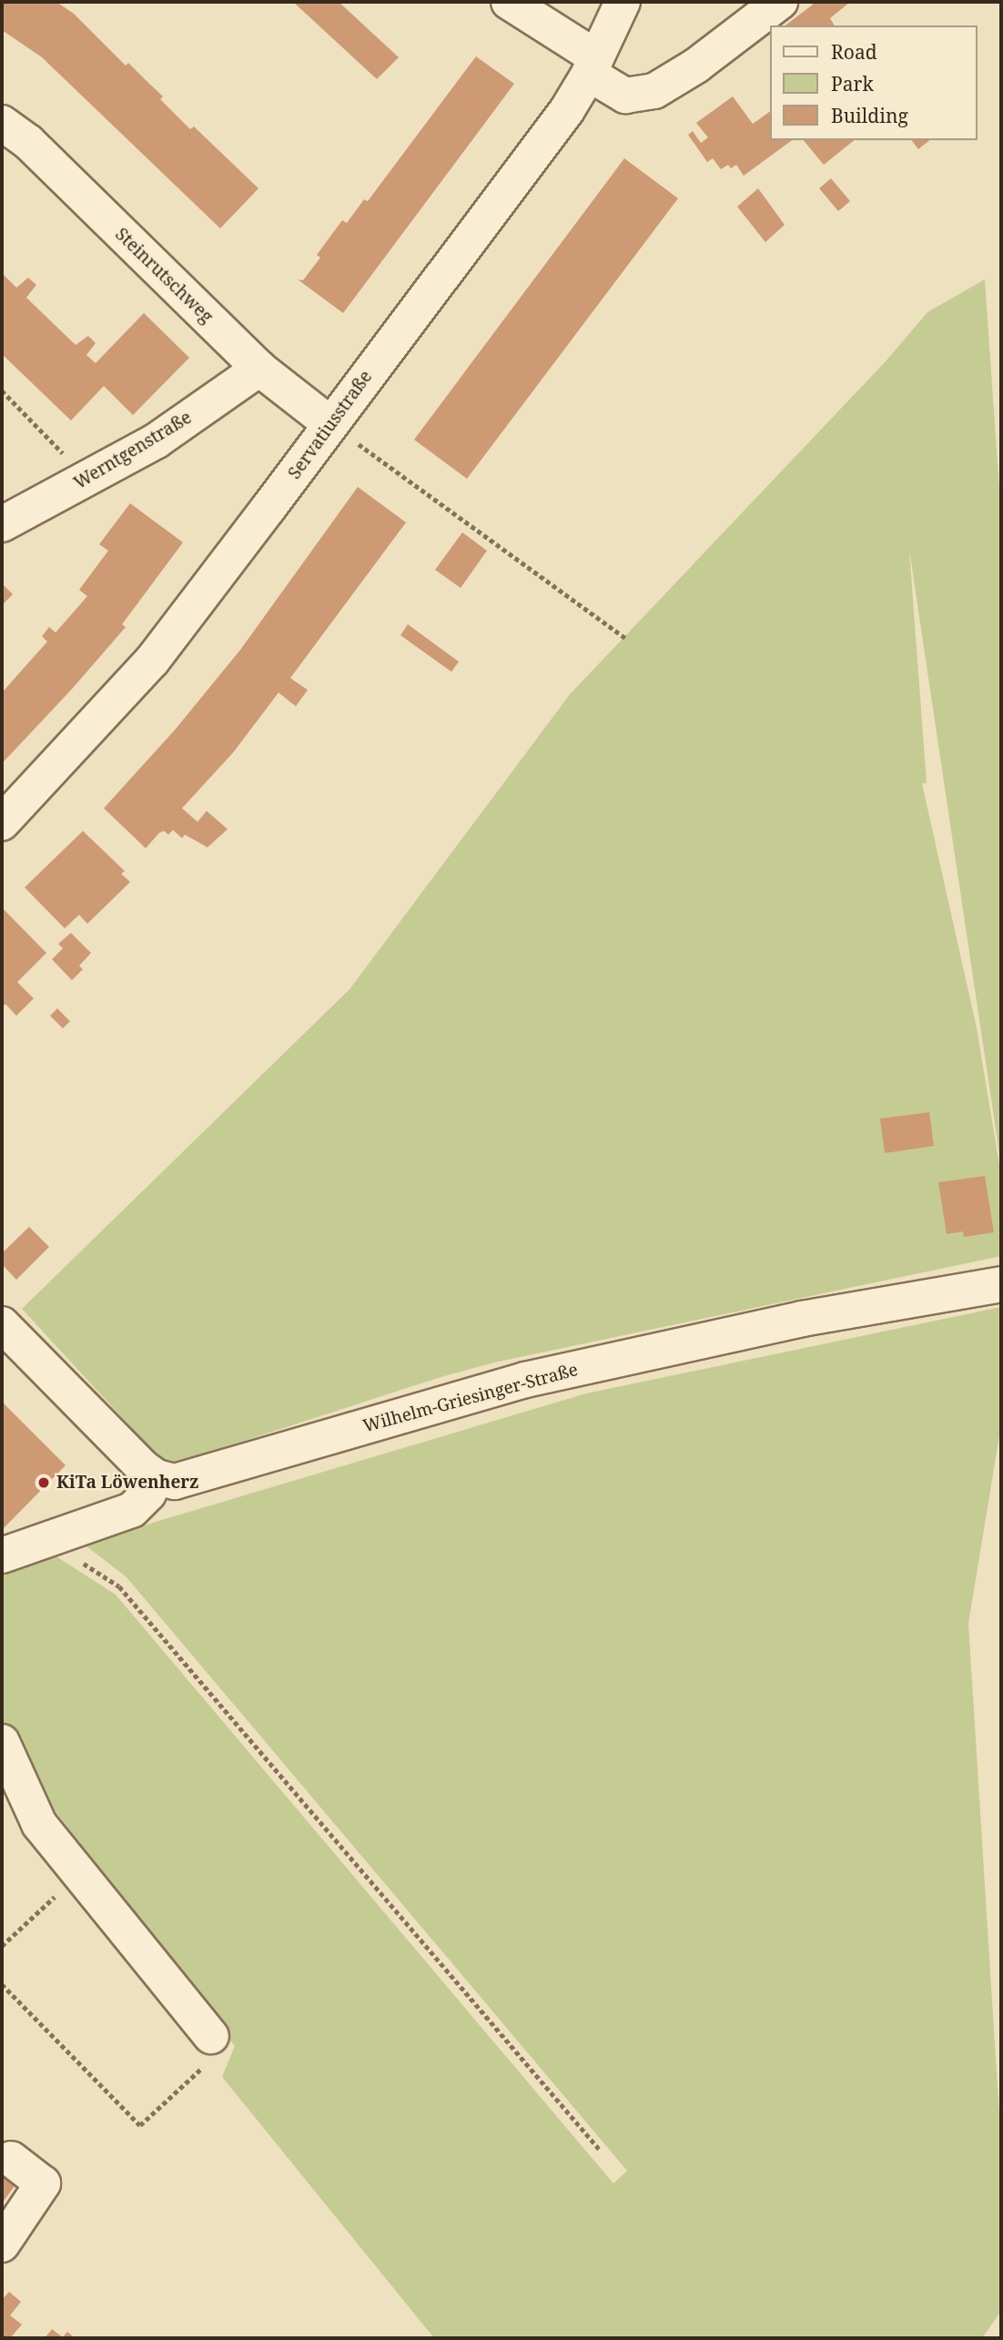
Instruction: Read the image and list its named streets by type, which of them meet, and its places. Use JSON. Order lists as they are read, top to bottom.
{
  "streets": {
    "street": [
      "Steinrutschweg",
      "Servatiusstraße",
      "Werntgenstraße",
      "Wilhelm-Griesinger-Straße"
    ]
  },
  "crossings": [
    ["Steinrutschweg", "Servatiusstraße"],
    ["Steinrutschweg", "Werntgenstraße"]
  ],
  "places": ["KiTa Löwenherz"],
  "legend": ["Road", "Park", "Building"]
}
